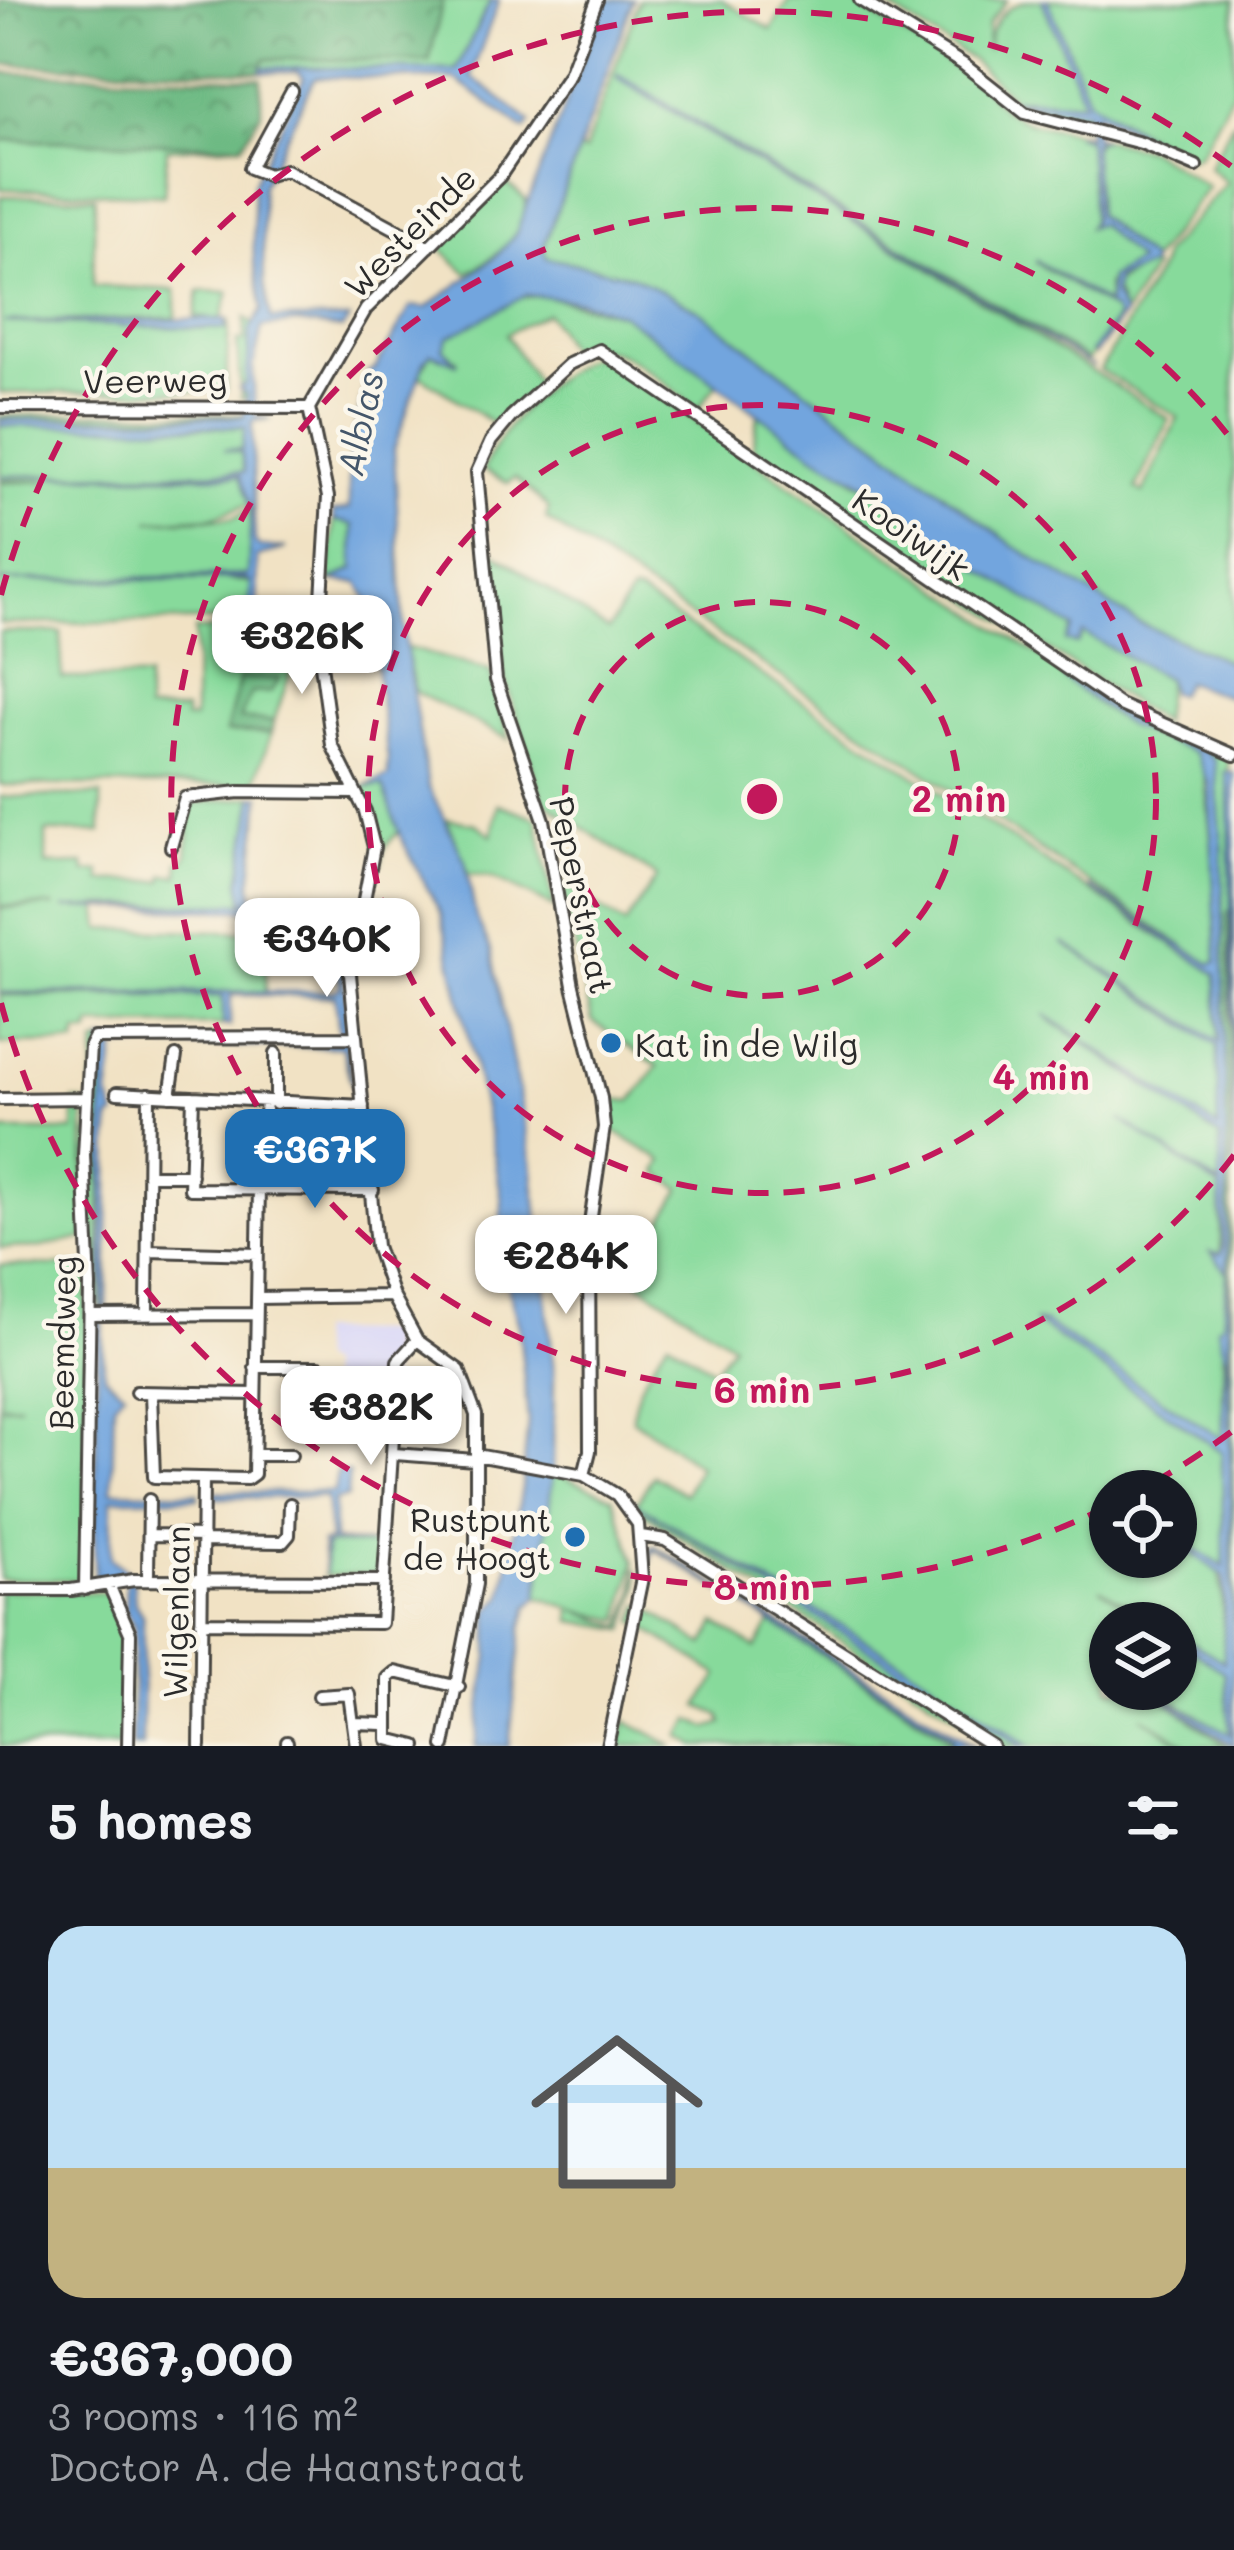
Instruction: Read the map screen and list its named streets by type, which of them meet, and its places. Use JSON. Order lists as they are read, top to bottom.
{
  "streets": {
    "street": [
      "Westeinde",
      "Veerweg",
      "Kooiwijk",
      "Peperstraat",
      "Beemdweg",
      "Wilgenlaan"
    ]
  },
  "crossings": [
    ["Westeinde", "Veerweg"],
    ["Kooiwijk", "Peperstraat"]
  ],
  "water": ["Alblas"],
  "places": ["Kat in de Wilg", "Rustpunt de Hoogt"],
  "page": {
    "price": [
      "€326K",
      "€340K",
      "€367K",
      "€284K",
      "€382K"
    ],
    "heading": "5 homes",
    "list": [
      {
        "name": "€367,000",
        "note": "3 rooms · 116 m² · Doctor A. de Haanstraat"
      }
    ]
  },
  "rings": [
    "2 min",
    "4 min",
    "6 min",
    "8 min"
  ]
}
